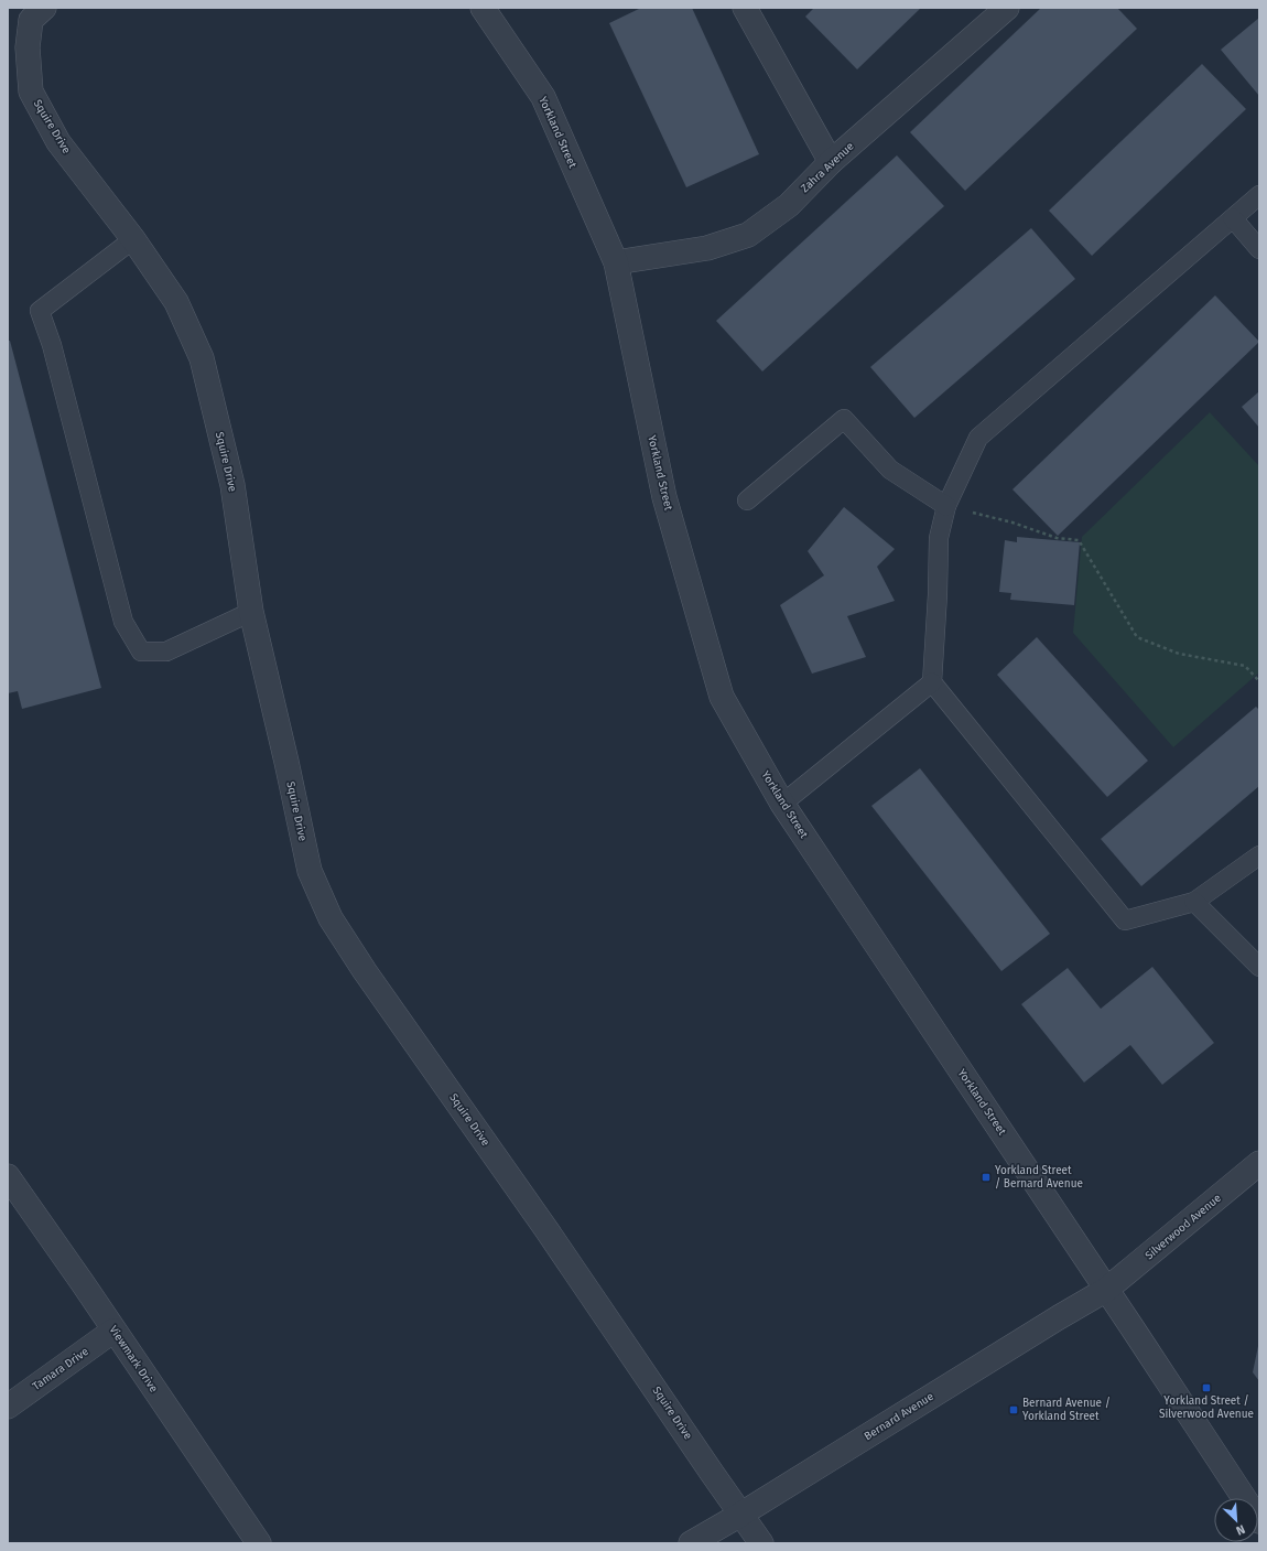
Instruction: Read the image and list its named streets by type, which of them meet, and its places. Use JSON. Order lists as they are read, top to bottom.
{
  "streets": {
    "street": [
      "Squire Drive",
      "Yorkland Street",
      "Zahra Avenue",
      "Silverwood Avenue",
      "Viewmark Drive",
      "Tamara Drive",
      "Bernard Avenue"
    ]
  },
  "crossings": [
    ["Squire Drive", "Bernard Avenue"],
    ["Yorkland Street", "Zahra Avenue"],
    ["Yorkland Street", "Silverwood Avenue"],
    ["Yorkland Street", "Bernard Avenue"],
    ["Silverwood Avenue", "Bernard Avenue"],
    ["Viewmark Drive", "Tamara Drive"]
  ],
  "places": {
    "transit": ["Yorkland Street / Bernard Avenue", "Yorkland Street / Silverwood Avenue", "Bernard Avenue / Yorkland Street"]
  },
  "north": "bottom right"
}
